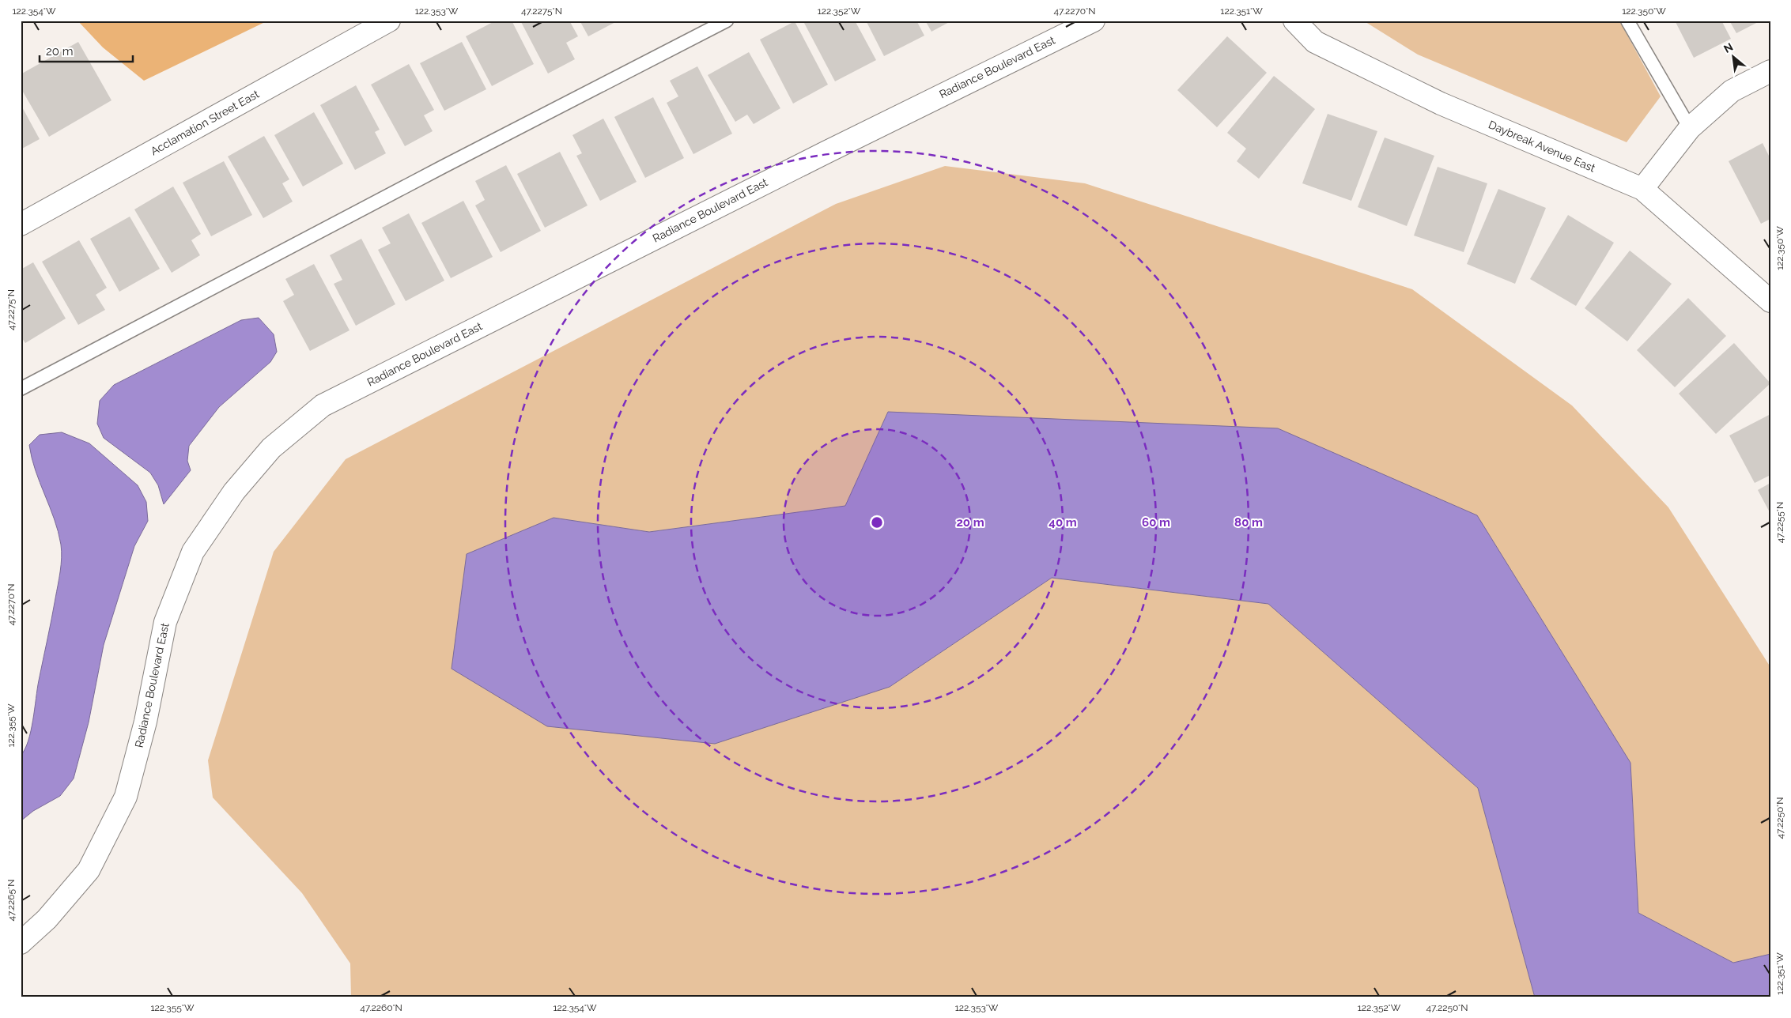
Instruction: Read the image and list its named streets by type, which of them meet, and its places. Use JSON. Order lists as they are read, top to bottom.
{
  "streets": {
    "street": ["Radiance Boulevard East", "Acclamation Street East", "Daybreak Avenue East"]
  },
  "scale_bar": "20 m",
  "north": "top left",
  "coordinates": [
    "122.354°W",
    "122.353°W",
    "47.2275°N",
    "122.352°W",
    "47.2270°N",
    "122.351°W",
    "122.350°W",
    "47.2255°N",
    "122.355°W",
    "47.2250°N",
    "47.2265°N",
    "47.2260°N"
  ],
  "rings": [
    "20 m",
    "40 m",
    "60 m",
    "80 m"
  ]
}
